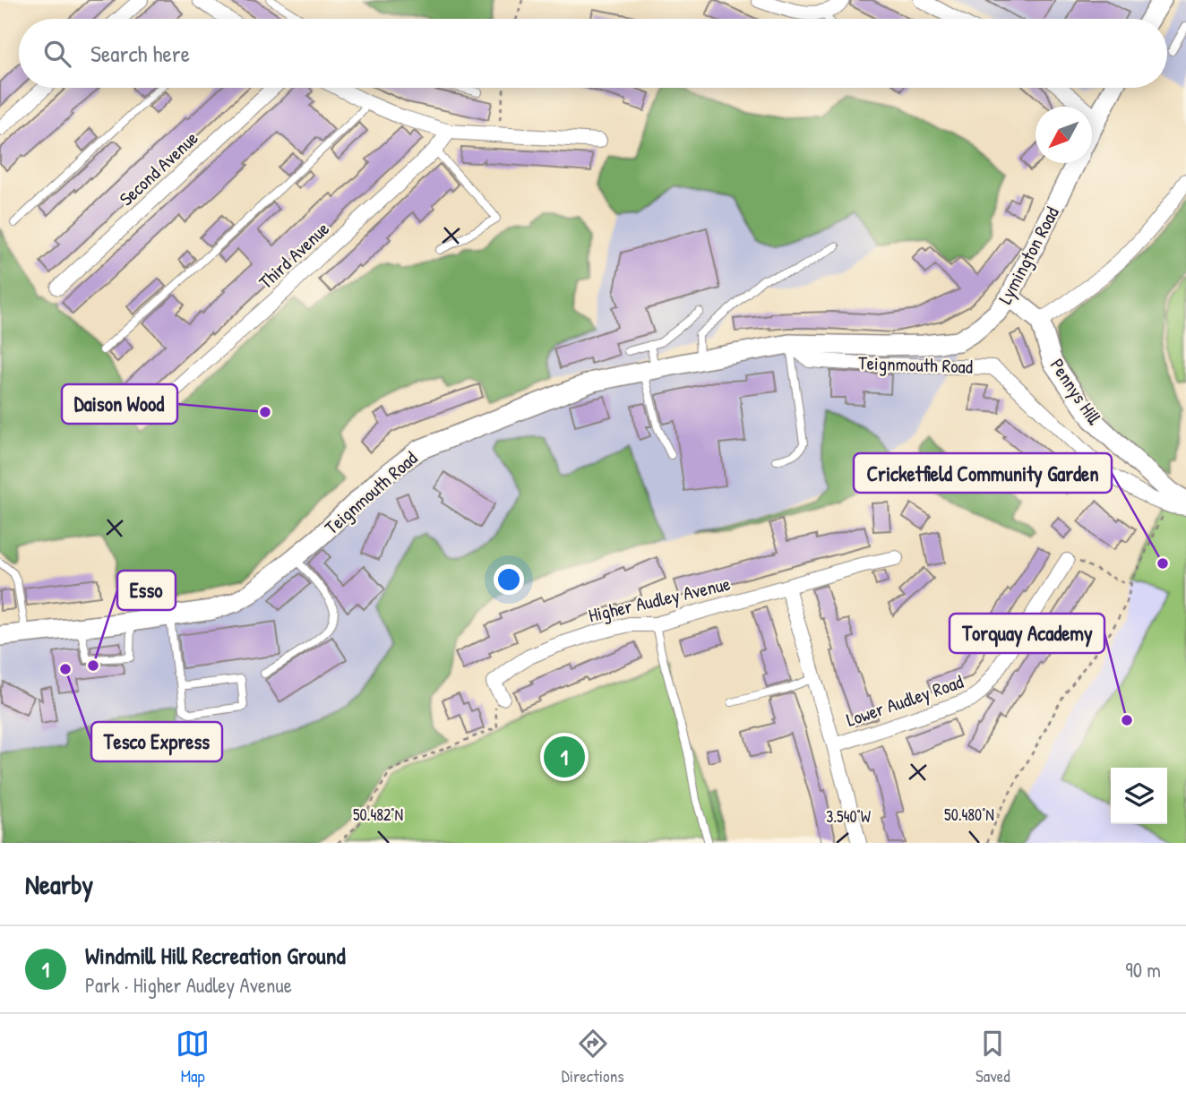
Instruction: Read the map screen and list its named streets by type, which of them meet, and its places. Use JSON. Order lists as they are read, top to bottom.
{
  "streets": {
    "street": [
      "Second Avenue",
      "Third Avenue",
      "Lymington Road",
      "Teignmouth Road",
      "Pennys Hill",
      "Higher Audley Avenue",
      "Lower Audley Road"
    ]
  },
  "crossings": [
    ["Lymington Road", "Teignmouth Road"]
  ],
  "places": [
    "Daison Wood",
    "Cricketfield Community Garden",
    "Esso",
    "Tesco Express",
    "Torquay Academy"
  ],
  "north": "bottom left",
  "page": {
    "search": "Search here",
    "pins": "1",
    "heading": "Nearby",
    "list": [
      {
        "mark": "1",
        "name": "Windmill Hill Recreation Ground",
        "note": "Park · Higher Audley Avenue",
        "value": "90 m"
      }
    ],
    "nav": ["Map", "Directions", "Saved"]
  },
  "coordinates": ["50.482°N", "50.480°N", "3.540°W"]
}
